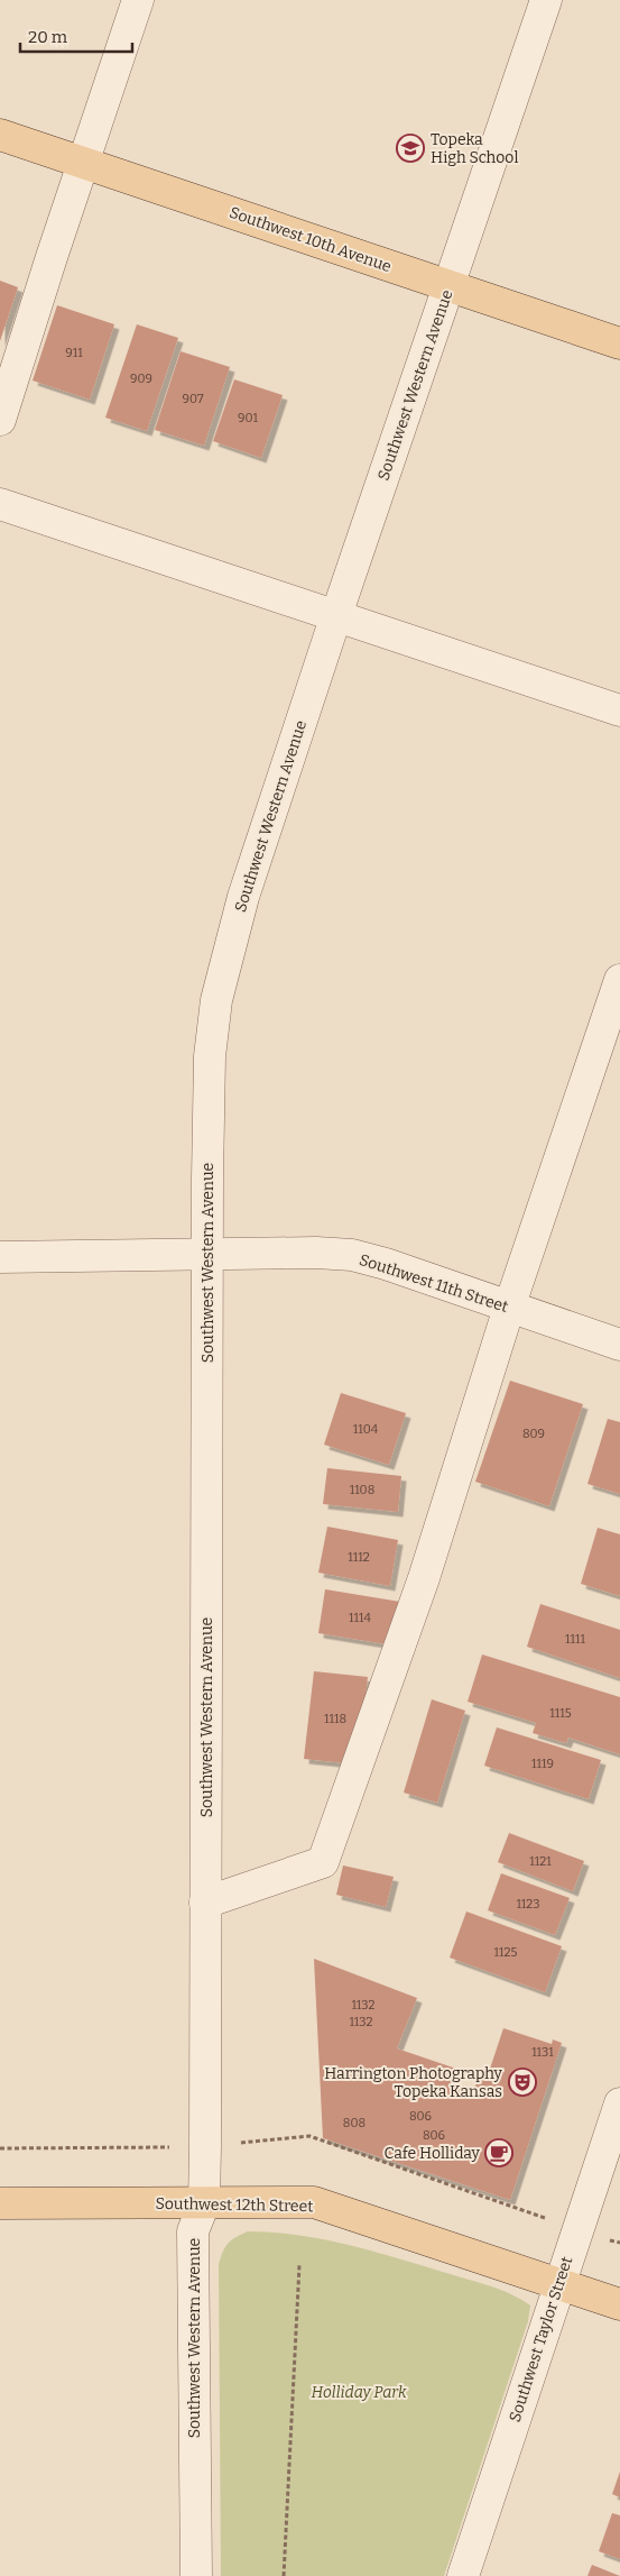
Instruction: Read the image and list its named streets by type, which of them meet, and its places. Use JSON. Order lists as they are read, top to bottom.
{
  "streets": {
    "main road": ["Southwest 10th Avenue", "Southwest 12th Street"],
    "street": ["Southwest Western Avenue", "Southwest 11th Street", "Southwest Taylor Street"]
  },
  "crossings": [
    ["Southwest 10th Avenue", "Southwest Western Avenue"],
    ["Southwest Western Avenue", "Southwest 11th Street"],
    ["Southwest Western Avenue", "Southwest 12th Street"],
    ["Southwest 12th Street", "Southwest Taylor Street"]
  ],
  "parks": ["Holliday Park"],
  "places": {
    "school or university": ["Topeka High School"],
    "theatre": ["Harrington Photography Topeka Kansas"],
    "cafe": ["Cafe Holliday"]
  },
  "house_numbers": [
    "911",
    "909",
    "907",
    "901",
    "1104",
    "809",
    "1108",
    "1112",
    "1114",
    "1111",
    "1115",
    "1118",
    "1119",
    "1121",
    "1123",
    "1125",
    "1132",
    "1132",
    "1131",
    "806",
    "808",
    "806"
  ],
  "scale_bar": "20 m"
}
